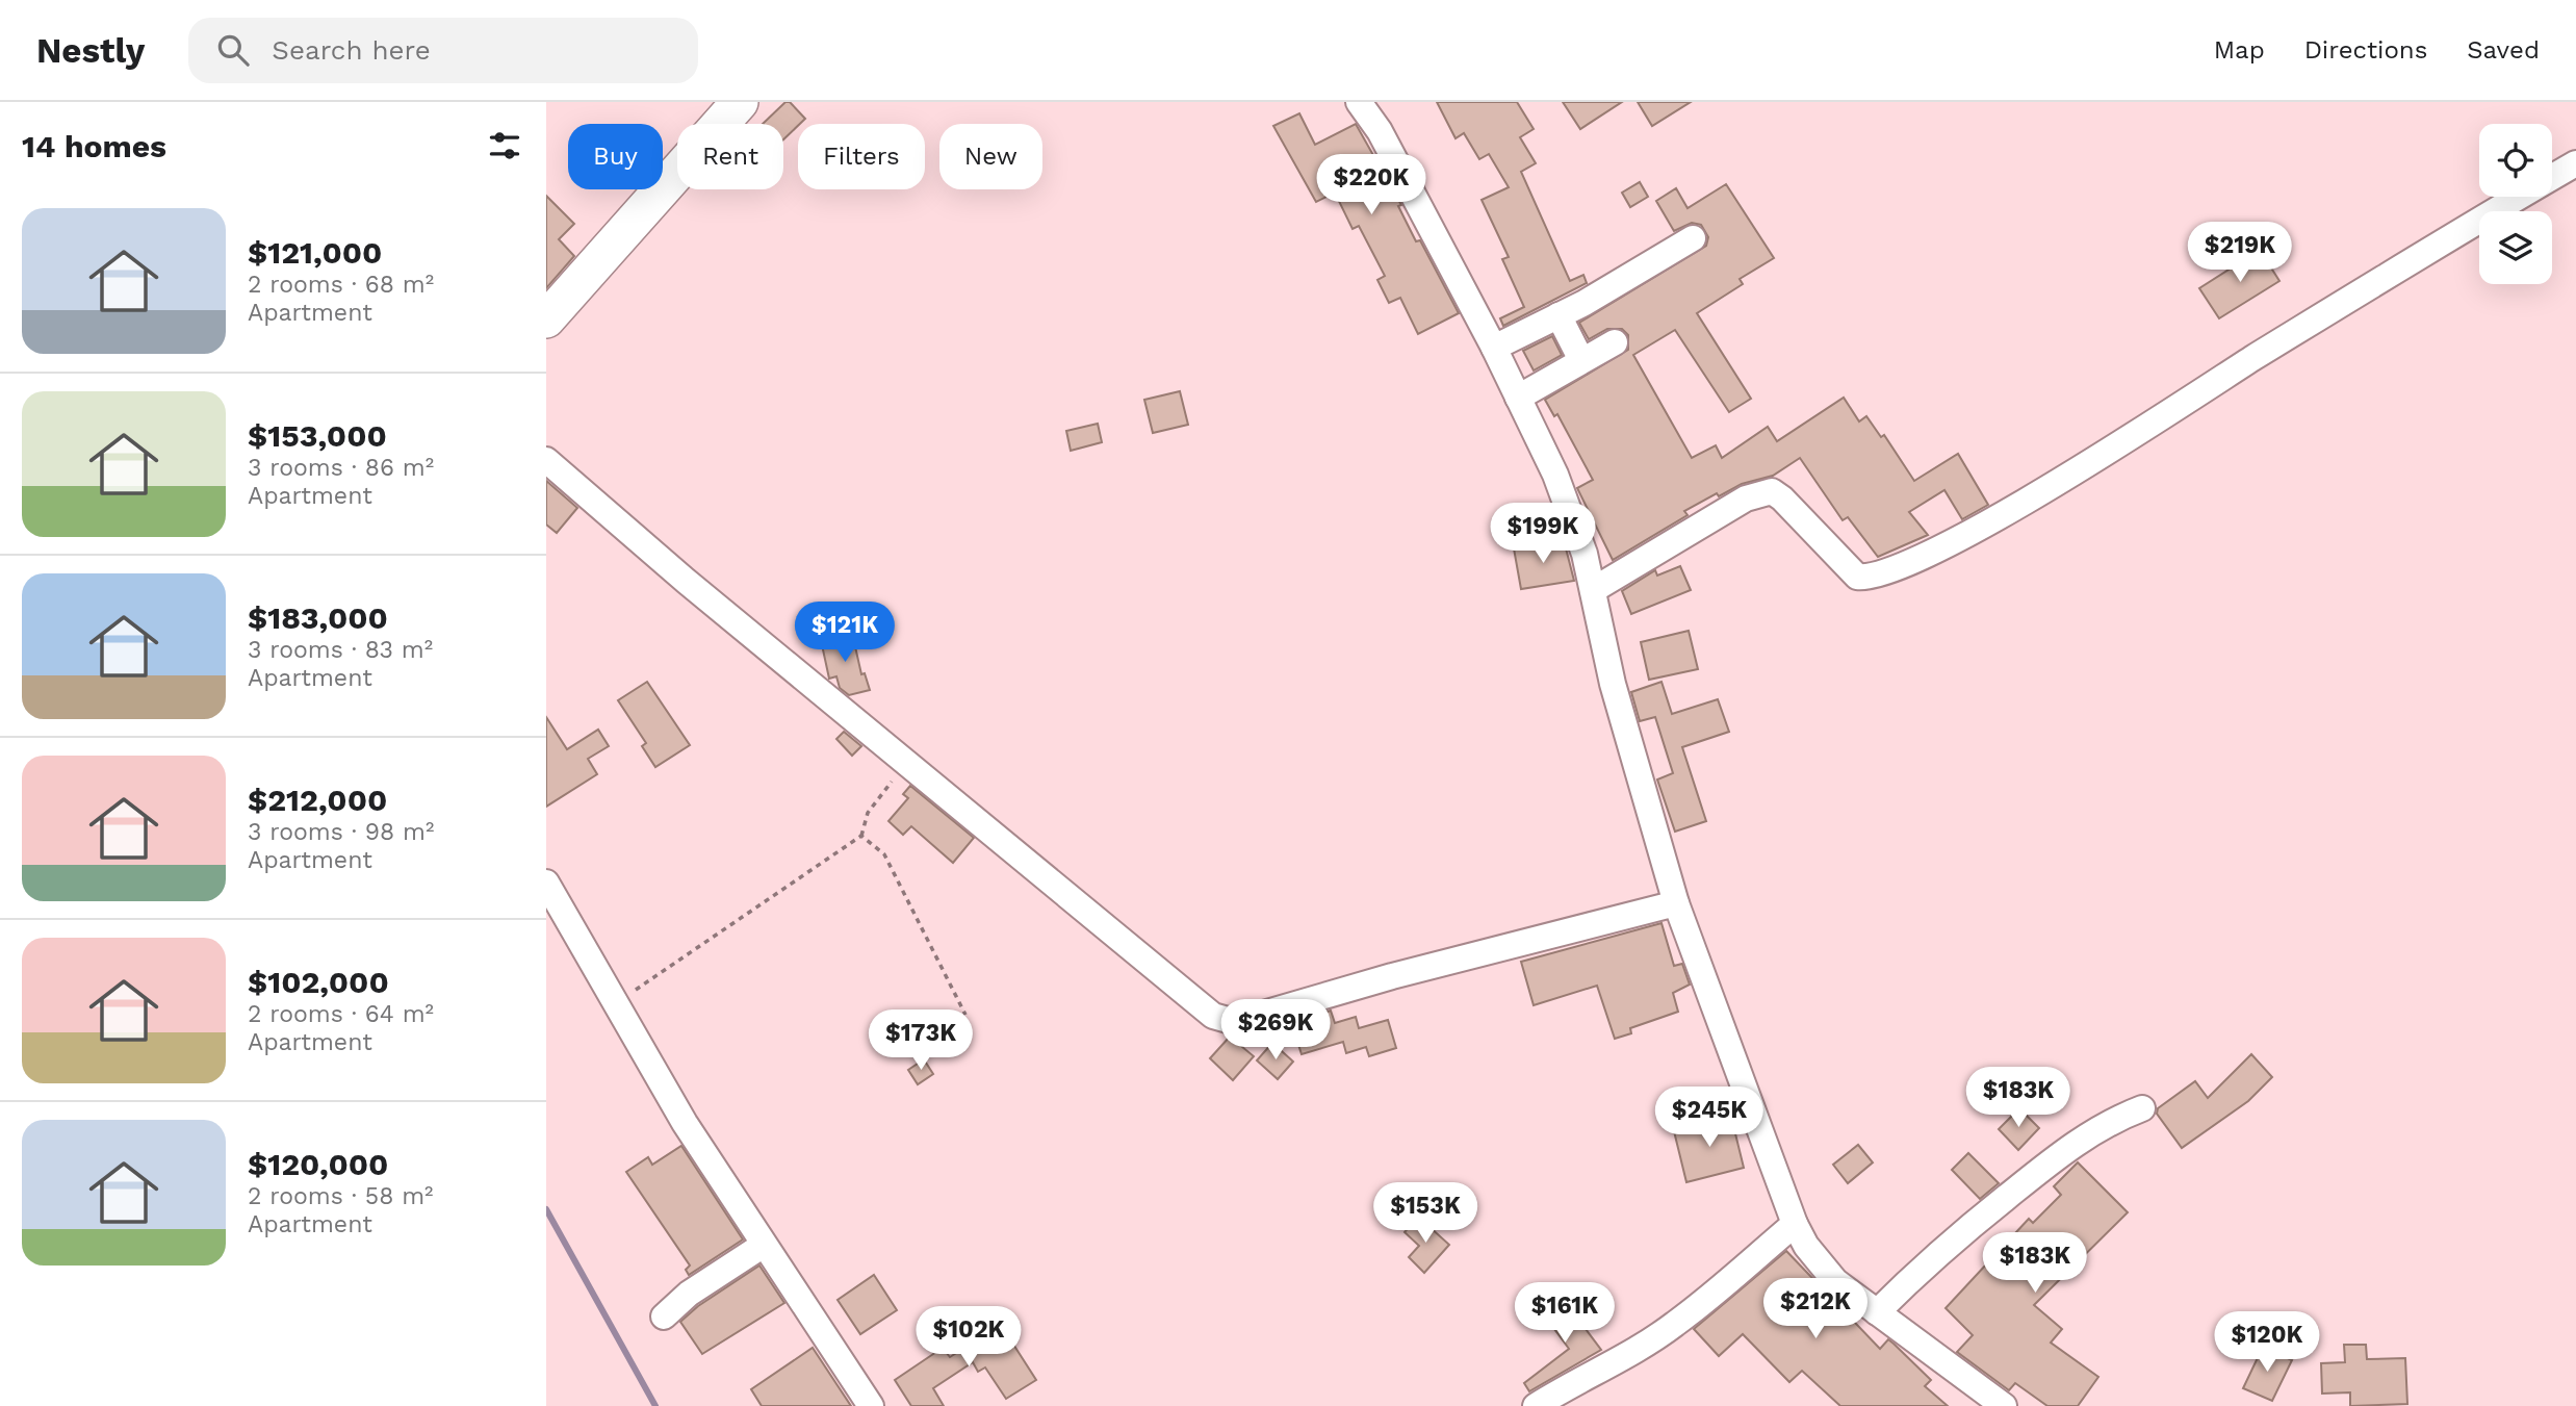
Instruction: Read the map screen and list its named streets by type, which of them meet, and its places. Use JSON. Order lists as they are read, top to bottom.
{
  "page": {
    "header": "Nestly",
    "search": "Search here",
    "nav": ["Map", "Directions", "Saved"],
    "heading": "14 homes",
    "chip": [
      "Buy",
      "Rent",
      "Filters",
      "New"
    ],
    "price": [
      "$220K",
      "$219K",
      "$199K",
      "$121K",
      "$269K",
      "$173K",
      "$183K",
      "$245K",
      "$153K",
      "$183K",
      "$212K",
      "$161K",
      "$102K",
      "$120K"
    ],
    "list": [
      {
        "name": "$121,000",
        "note": "2 rooms · 68 m² · Apartment"
      },
      {
        "name": "$153,000",
        "note": "3 rooms · 86 m² · Apartment"
      },
      {
        "name": "$183,000",
        "note": "3 rooms · 83 m² · Apartment"
      },
      {
        "name": "$212,000",
        "note": "3 rooms · 98 m² · Apartment"
      },
      {
        "name": "$102,000",
        "note": "2 rooms · 64 m² · Apartment"
      },
      {
        "name": "$120,000",
        "note": "2 rooms · 58 m² · Apartment"
      }
    ]
  }
}
